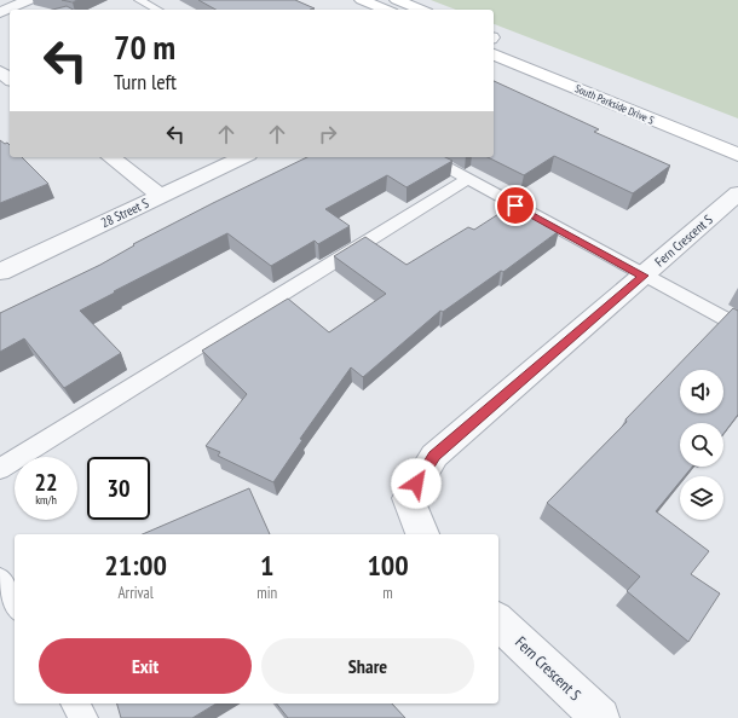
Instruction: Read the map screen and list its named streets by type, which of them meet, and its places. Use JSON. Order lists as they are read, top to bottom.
{
  "streets": {
    "main road": ["South Parkside Drive S"],
    "street": ["28 Street S", "Fern Crescent S"]
  },
  "page": {
    "turn": ["70 m", "Turn left"],
    "speed": "22 km/h",
    "limit": "30",
    "eta": [
      "21:00",
      "Arrival",
      "1",
      "min",
      "100",
      "m"
    ],
    "buttons": ["Exit", "Share"]
  }
}
